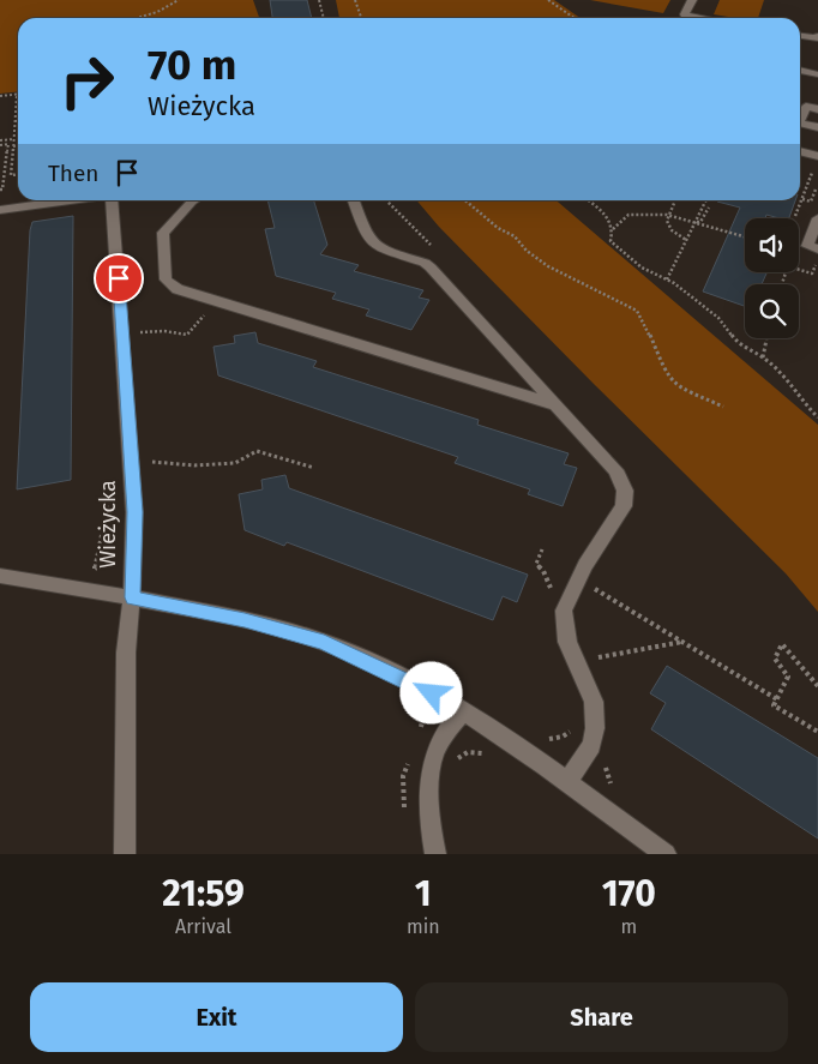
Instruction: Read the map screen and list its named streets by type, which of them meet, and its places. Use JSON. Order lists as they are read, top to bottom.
{
  "streets": {
    "street": ["Wieżycka"]
  },
  "page": {
    "turn": ["70 m", "Wieżycka"],
    "then": "Then",
    "eta": [
      "21:59",
      "Arrival",
      "1",
      "min",
      "170",
      "m"
    ],
    "buttons": ["Exit", "Share"]
  }
}
